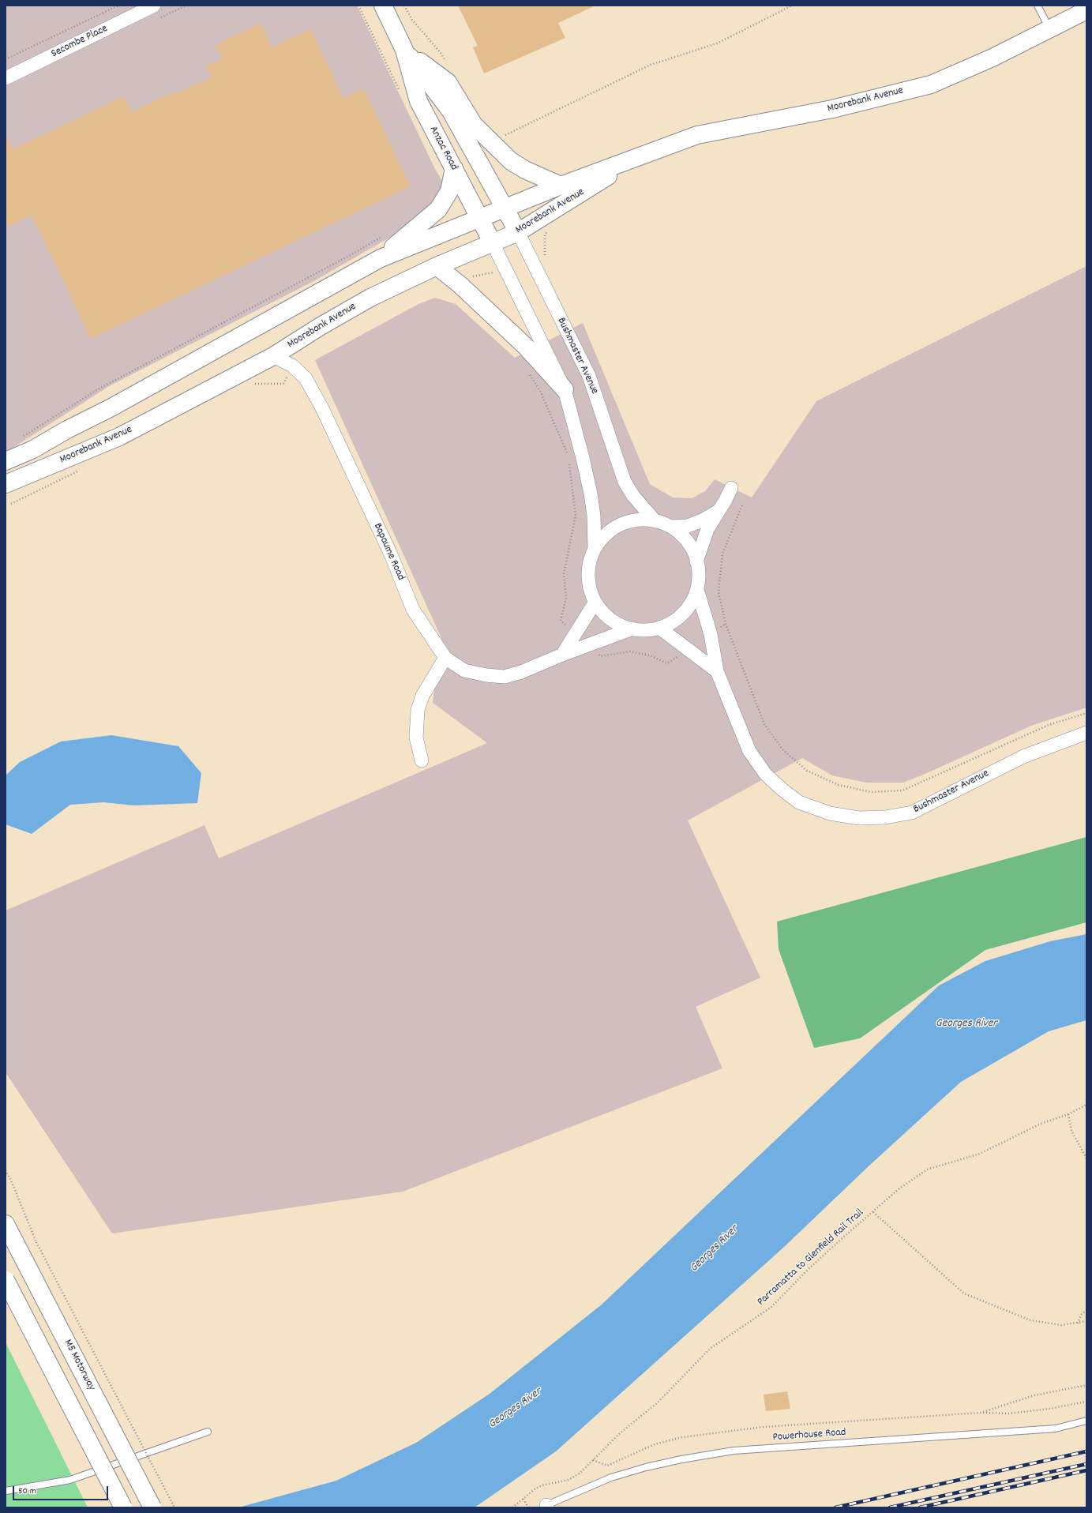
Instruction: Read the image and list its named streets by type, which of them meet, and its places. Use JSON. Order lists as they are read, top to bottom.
{
  "streets": {
    "main road": [
      "Moorebank Avenue",
      "Anzac Road",
      "Bushmaster Avenue",
      "M5 Motorway"
    ],
    "street": ["Secombe Place", "Bapaume Road"],
    "lane": ["Powerhouse Road"],
    "path": ["Parramatta to Glenfield Rail Trail"]
  },
  "crossings": [
    ["Moorebank Avenue", "Anzac Road"],
    ["Moorebank Avenue", "Bushmaster Avenue"],
    ["Moorebank Avenue", "Bapaume Road"],
    ["Anzac Road", "Bushmaster Avenue"]
  ],
  "water": ["Georges River"],
  "scale_bar": "50 m"
}
